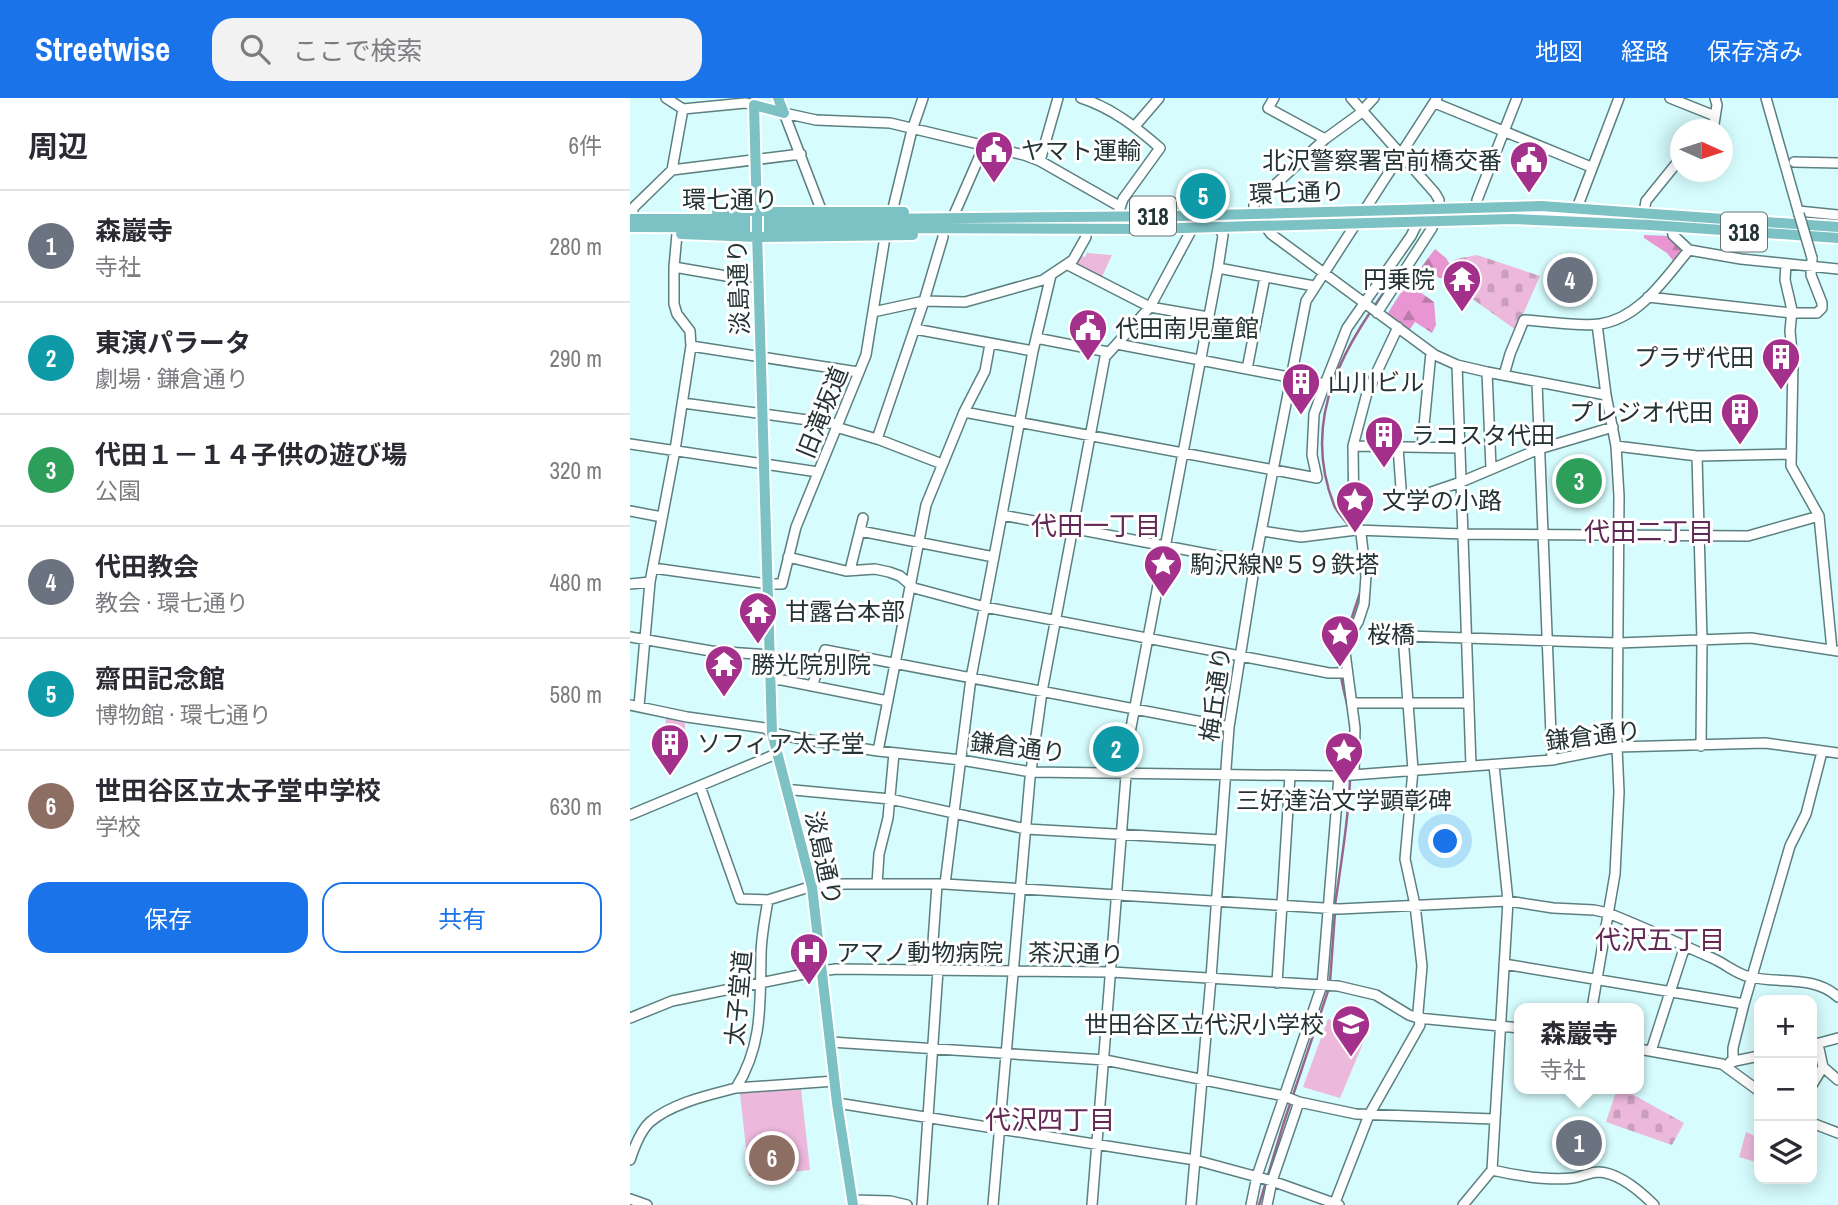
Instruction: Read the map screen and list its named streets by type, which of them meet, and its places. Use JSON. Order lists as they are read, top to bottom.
{
  "streets": {
    "main road": ["環七通り", "318", "淡島通り"],
    "street": [
      "旧滝坂道",
      "梅丘通り",
      "鎌倉通り",
      "茶沢通り",
      "太子堂道"
    ]
  },
  "crossings": [
    ["環七通り", "梅丘通り"],
    ["淡島通り", "旧滝坂道"],
    ["淡島通り", "鎌倉通り"],
    ["淡島通り", "茶沢通り"],
    ["梅丘通り", "鎌倉通り"],
    ["梅丘通り", "茶沢通り"],
    ["茶沢通り", "太子堂道"]
  ],
  "districts": [
    "代田一丁目",
    "代田二丁目",
    "代沢五丁目",
    "代沢四丁目"
  ],
  "places": {
    "public building": ["ヤマト運輸", "北沢警察署宮前橋交番", "代田南児童館"],
    "temple": ["円乗院", "甘露台本部", "勝光院別院"],
    "building": [
      "プラザ代田",
      "山川ビル",
      "プレジオ代田",
      "ラコスタ代田",
      "ソフィア太子堂"
    ],
    "place": [
      "文学の小路",
      "駒沢線№５９鉄塔",
      "桜橋",
      "三好達治文学顕彰碑"
    ],
    "hospital": ["アマノ動物病院"],
    "school or university": ["世田谷区立代沢小学校"]
  },
  "north": "right",
  "page": {
    "header": "Streetwise",
    "search": "ここで検索",
    "nav": ["地図", "経路", "保存済み"],
    "heading": ["周辺", "6件"],
    "pins": [
      "5",
      "4",
      "3",
      "2",
      "1",
      "6"
    ],
    "list": [
      {
        "mark": "1",
        "name": "森巖寺",
        "note": "寺社",
        "value": "280 m"
      },
      {
        "mark": "2",
        "name": "東演パラータ",
        "note": "劇場 · 鎌倉通り",
        "value": "290 m"
      },
      {
        "mark": "3",
        "name": "代田１－１４子供の遊び場",
        "note": "公園",
        "value": "320 m"
      },
      {
        "mark": "4",
        "name": "代田教会",
        "note": "教会 · 環七通り",
        "value": "480 m"
      },
      {
        "mark": "5",
        "name": "齋田記念館",
        "note": "博物館 · 環七通り",
        "value": "580 m"
      },
      {
        "mark": "6",
        "name": "世田谷区立太子堂中学校",
        "note": "学校",
        "value": "630 m"
      }
    ],
    "buttons": ["保存", "共有"],
    "map_buttons": ["+", "−"],
    "popup": ["森巖寺", "寺社"]
  }
}
